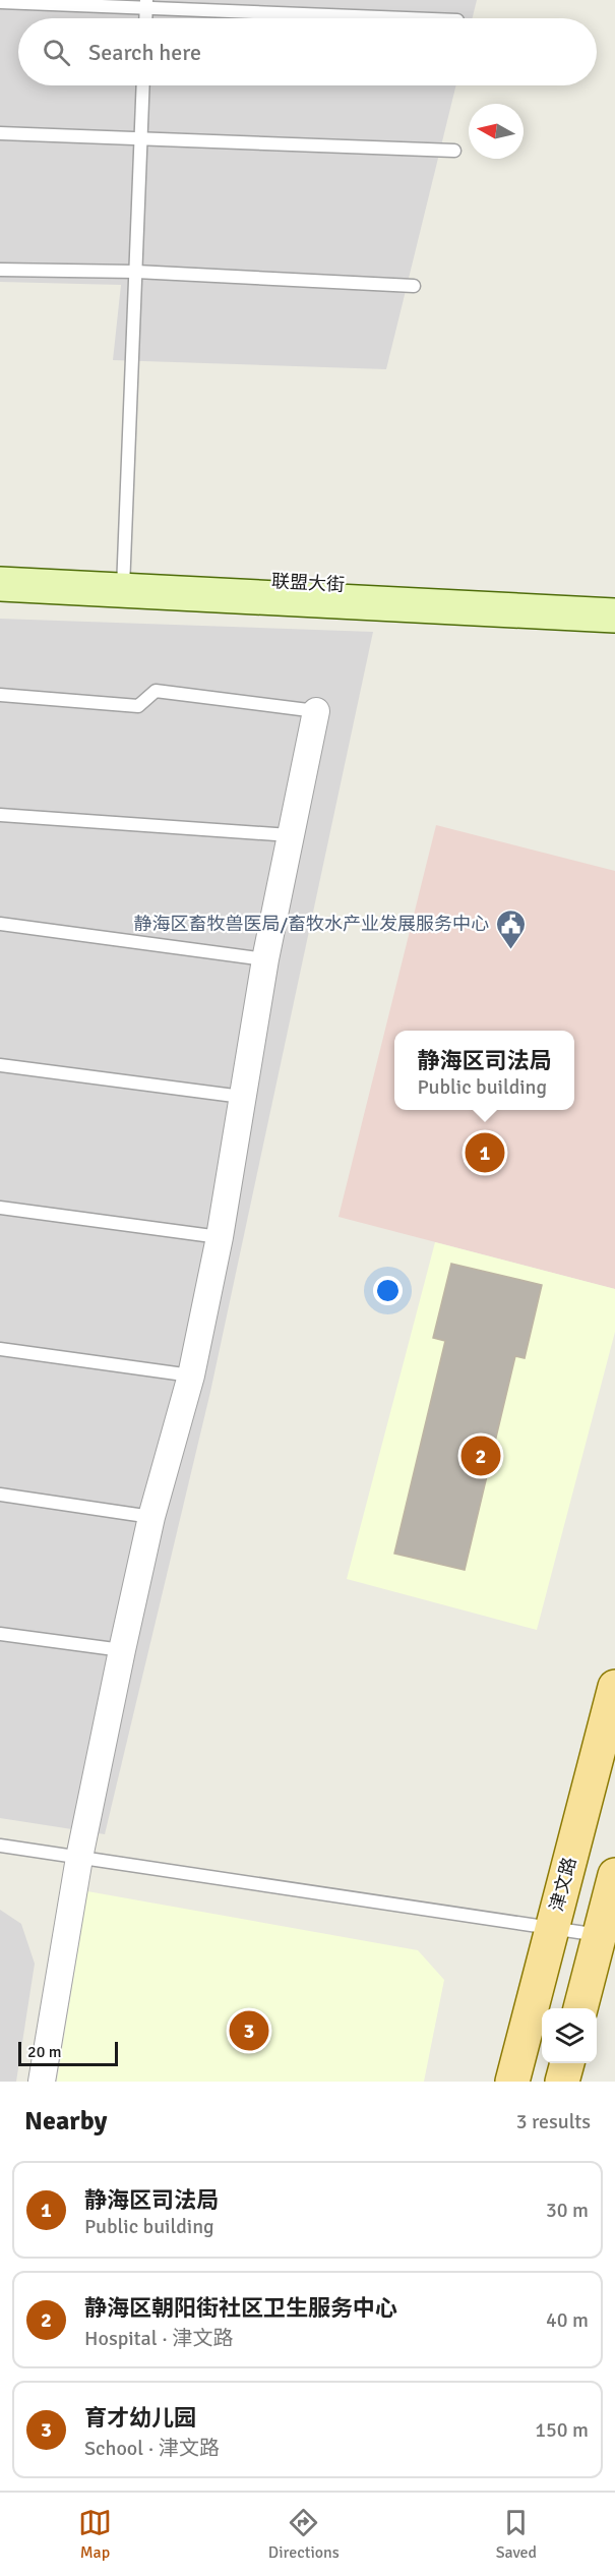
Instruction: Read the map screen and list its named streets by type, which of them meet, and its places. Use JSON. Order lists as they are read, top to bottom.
{
  "streets": {
    "main road": ["联盟大街", "津文路"]
  },
  "places": {
    "public building": ["静海区畜牧兽医局/畜牧水产业发展服务中心"]
  },
  "scale_bar": "20 m",
  "north": "left",
  "page": {
    "search": "Search here",
    "popup": ["静海区司法局", "Public building"],
    "pins": ["1", "2", "3"],
    "scale": "20 m",
    "heading": ["Nearby", "3 results"],
    "list": [
      {
        "mark": "1",
        "name": "静海区司法局",
        "note": "Public building",
        "value": "30 m"
      },
      {
        "mark": "2",
        "name": "静海区朝阳街社区卫生服务中心",
        "note": "Hospital · 津文路",
        "value": "40 m"
      },
      {
        "mark": "3",
        "name": "育才幼儿园",
        "note": "School · 津文路",
        "value": "150 m"
      }
    ],
    "nav": ["Map", "Directions", "Saved"]
  }
}
